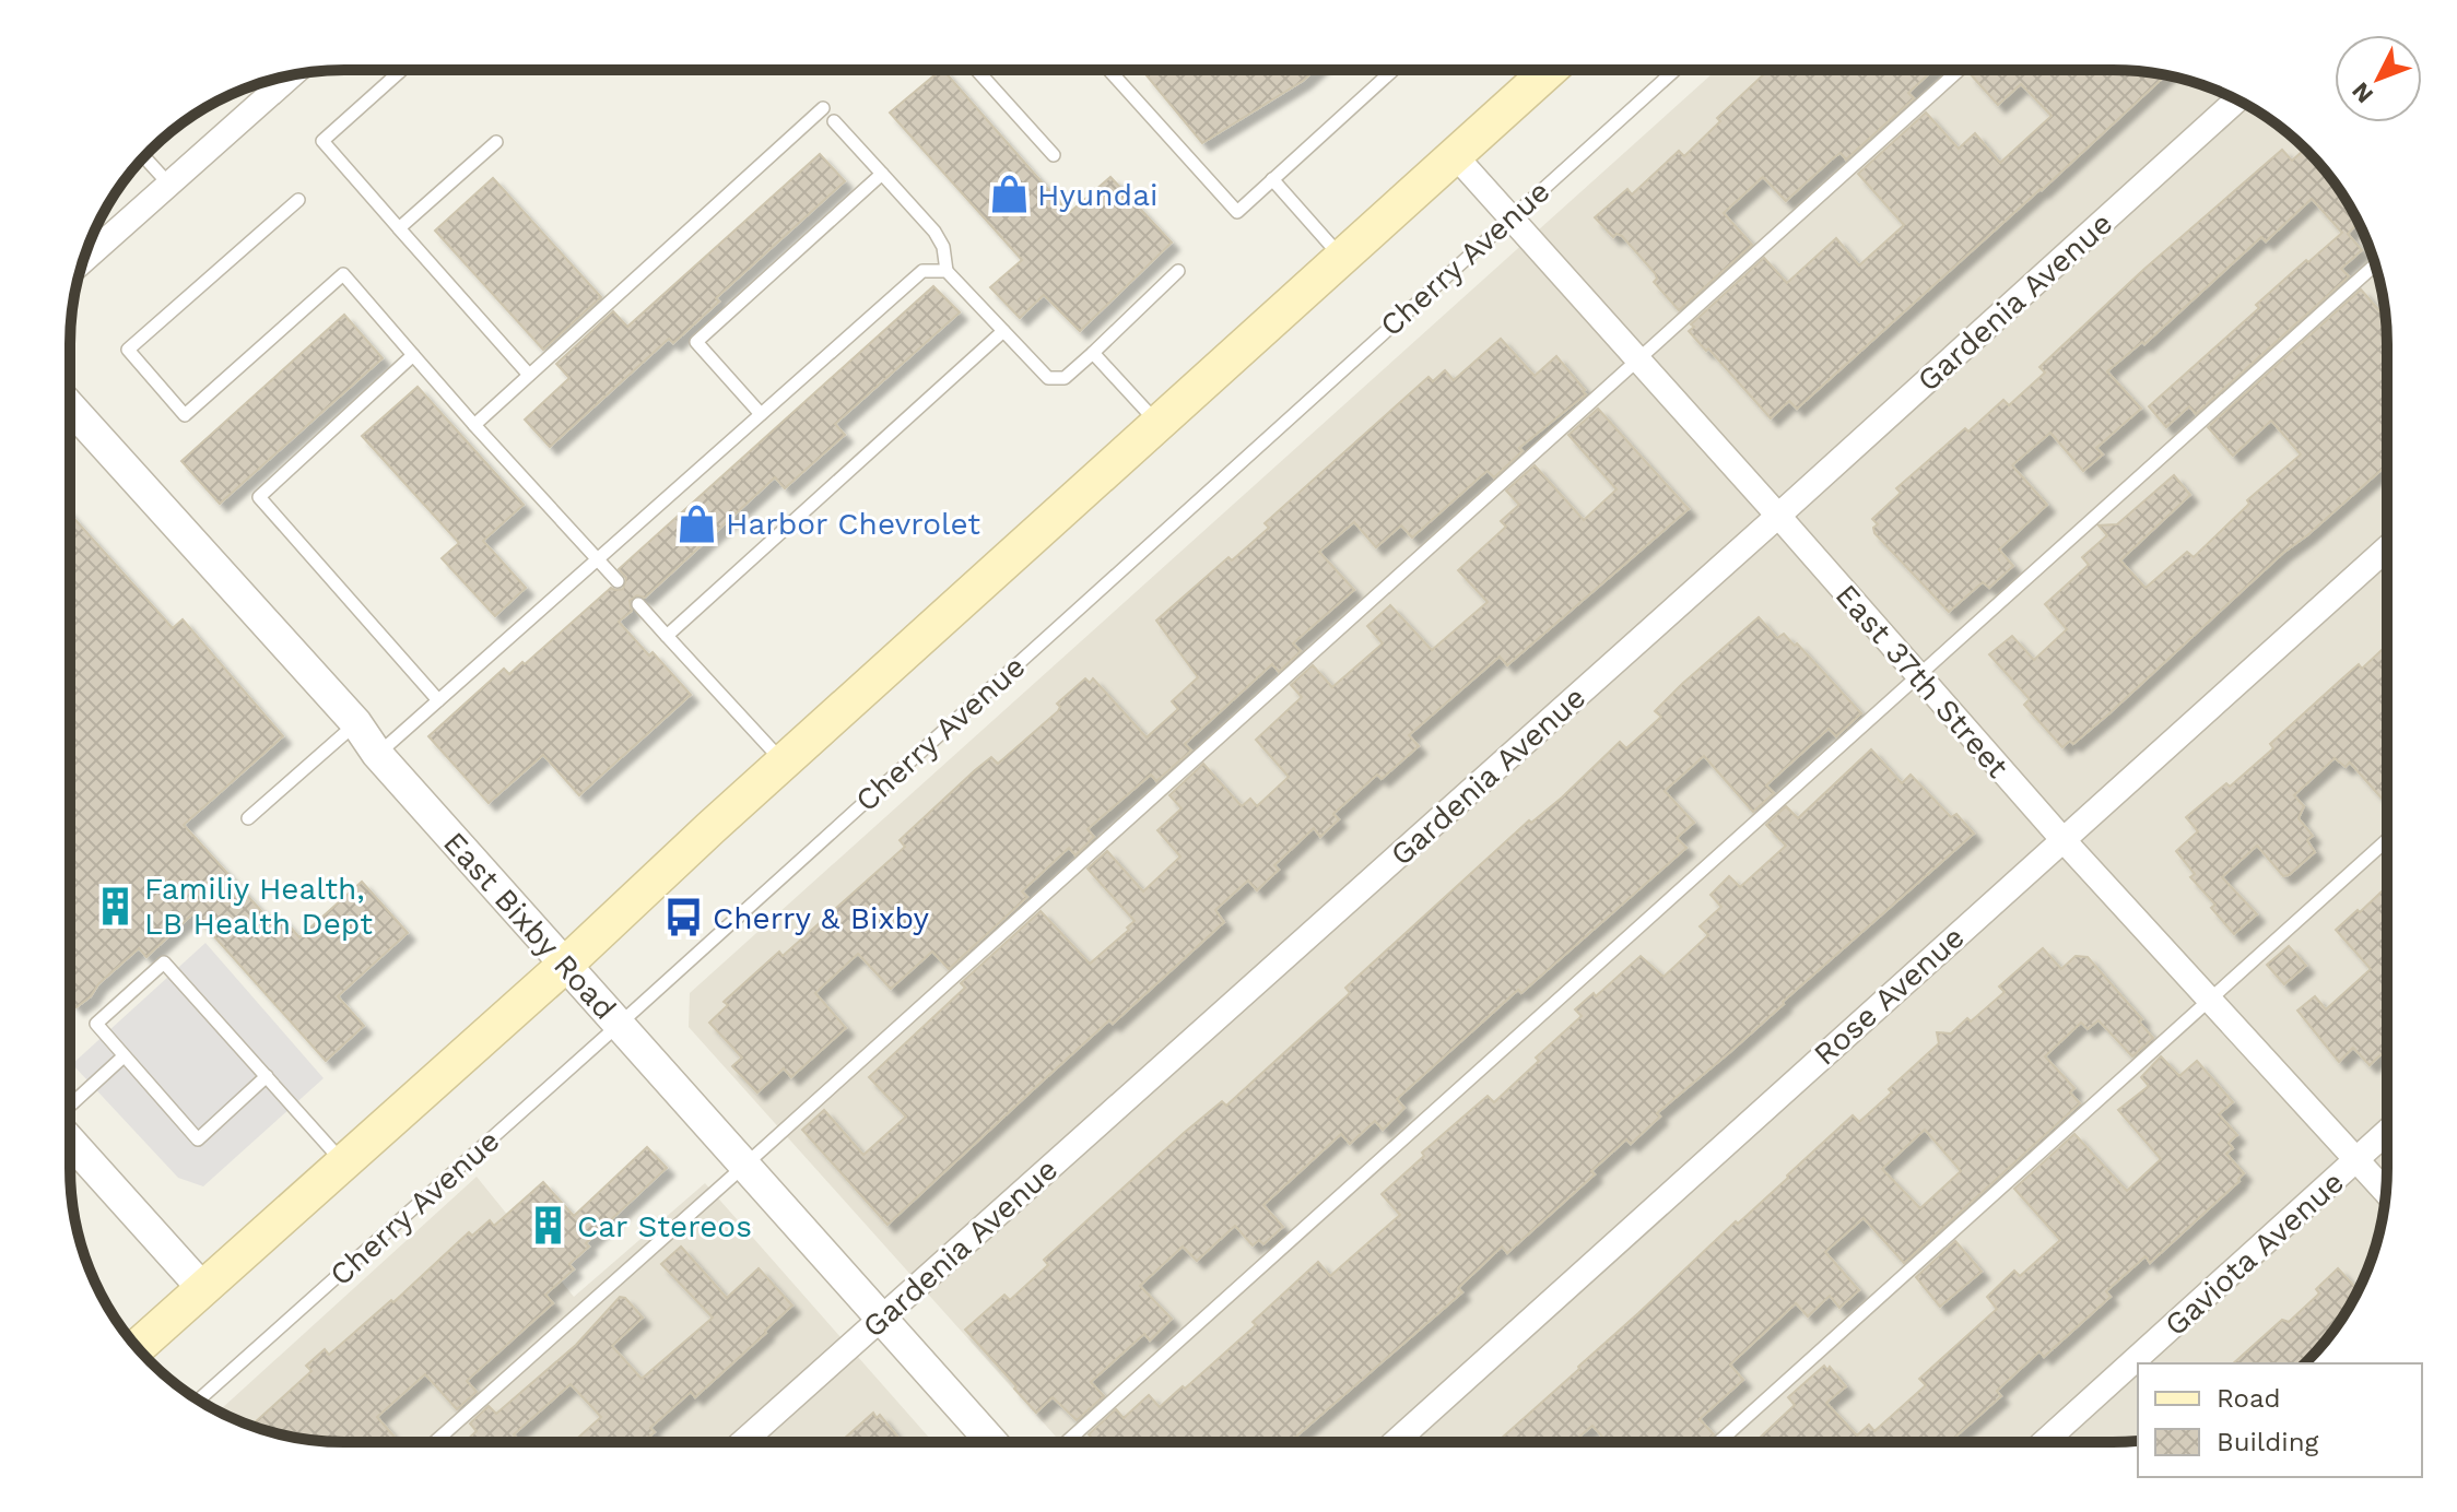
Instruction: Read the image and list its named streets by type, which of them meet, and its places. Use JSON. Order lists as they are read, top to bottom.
{
  "streets": {
    "street": [
      "Gardenia Avenue",
      "East 37th Street",
      "East Bixby Road",
      "Rose Avenue",
      "Gaviota Avenue"
    ],
    "lane": ["Cherry Avenue"]
  },
  "crossings": [
    ["Cherry Avenue", "East 37th Street"],
    ["Cherry Avenue", "East Bixby Road"],
    ["Gardenia Avenue", "East 37th Street"],
    ["Gardenia Avenue", "East Bixby Road"],
    ["East 37th Street", "Rose Avenue"],
    ["East 37th Street", "Gaviota Avenue"]
  ],
  "places": {
    "shop": ["Hyundai", "Harbor Chevrolet"],
    "building": ["Familiy Health, LB Health Dept", "Car Stereos"],
    "bus stop": ["Cherry & Bixby"]
  },
  "legend": ["Road", "Building"],
  "north": "bottom left"
}
